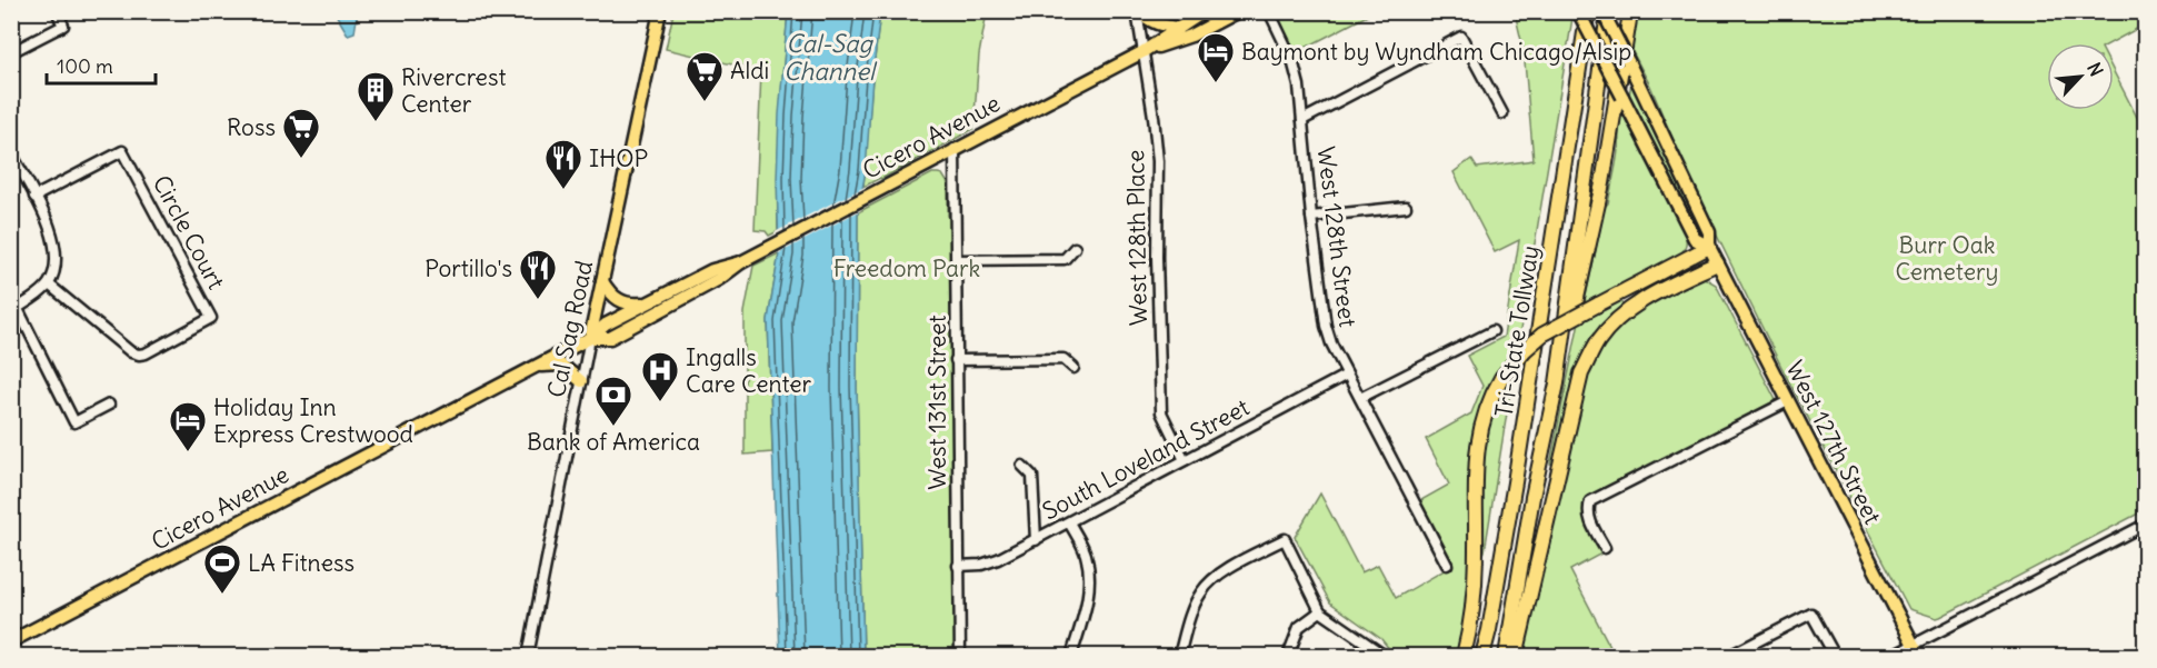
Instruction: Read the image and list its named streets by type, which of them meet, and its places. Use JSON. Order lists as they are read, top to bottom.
{
  "streets": {
    "highway": ["Tri-State Tollway"],
    "main road": ["Cicero Avenue", "Cal Sag Road", "West 127th Street"],
    "street": [
      "Circle Court",
      "West 128th Street",
      "West 128th Place",
      "West 131st Street",
      "South Loveland Street"
    ]
  },
  "crossings": [
    ["Cicero Avenue", "West 128th Place"],
    ["Cicero Avenue", "Cal Sag Road"],
    ["Cicero Avenue", "West 131st Street"],
    ["West 128th Street", "South Loveland Street"],
    ["West 128th Place", "South Loveland Street"],
    ["West 131st Street", "South Loveland Street"]
  ],
  "water": ["Cal-Sag Channel"],
  "parks": ["Burr Oak Cemetery", "Freedom Park"],
  "places": {
    "hotel": ["Baymont by Wyndham Chicago/Alsip", "Holiday Inn Express Crestwood"],
    "supermarket": ["Aldi", "Ross"],
    "building": ["Rivercrest Center"],
    "restaurant": ["IHOP", "Portillo's"],
    "hospital": ["Ingalls Care Center"],
    "bank": ["Bank of America"],
    "sports": ["LA Fitness"]
  },
  "scale_bar": "100 m",
  "north": "top right"
}
